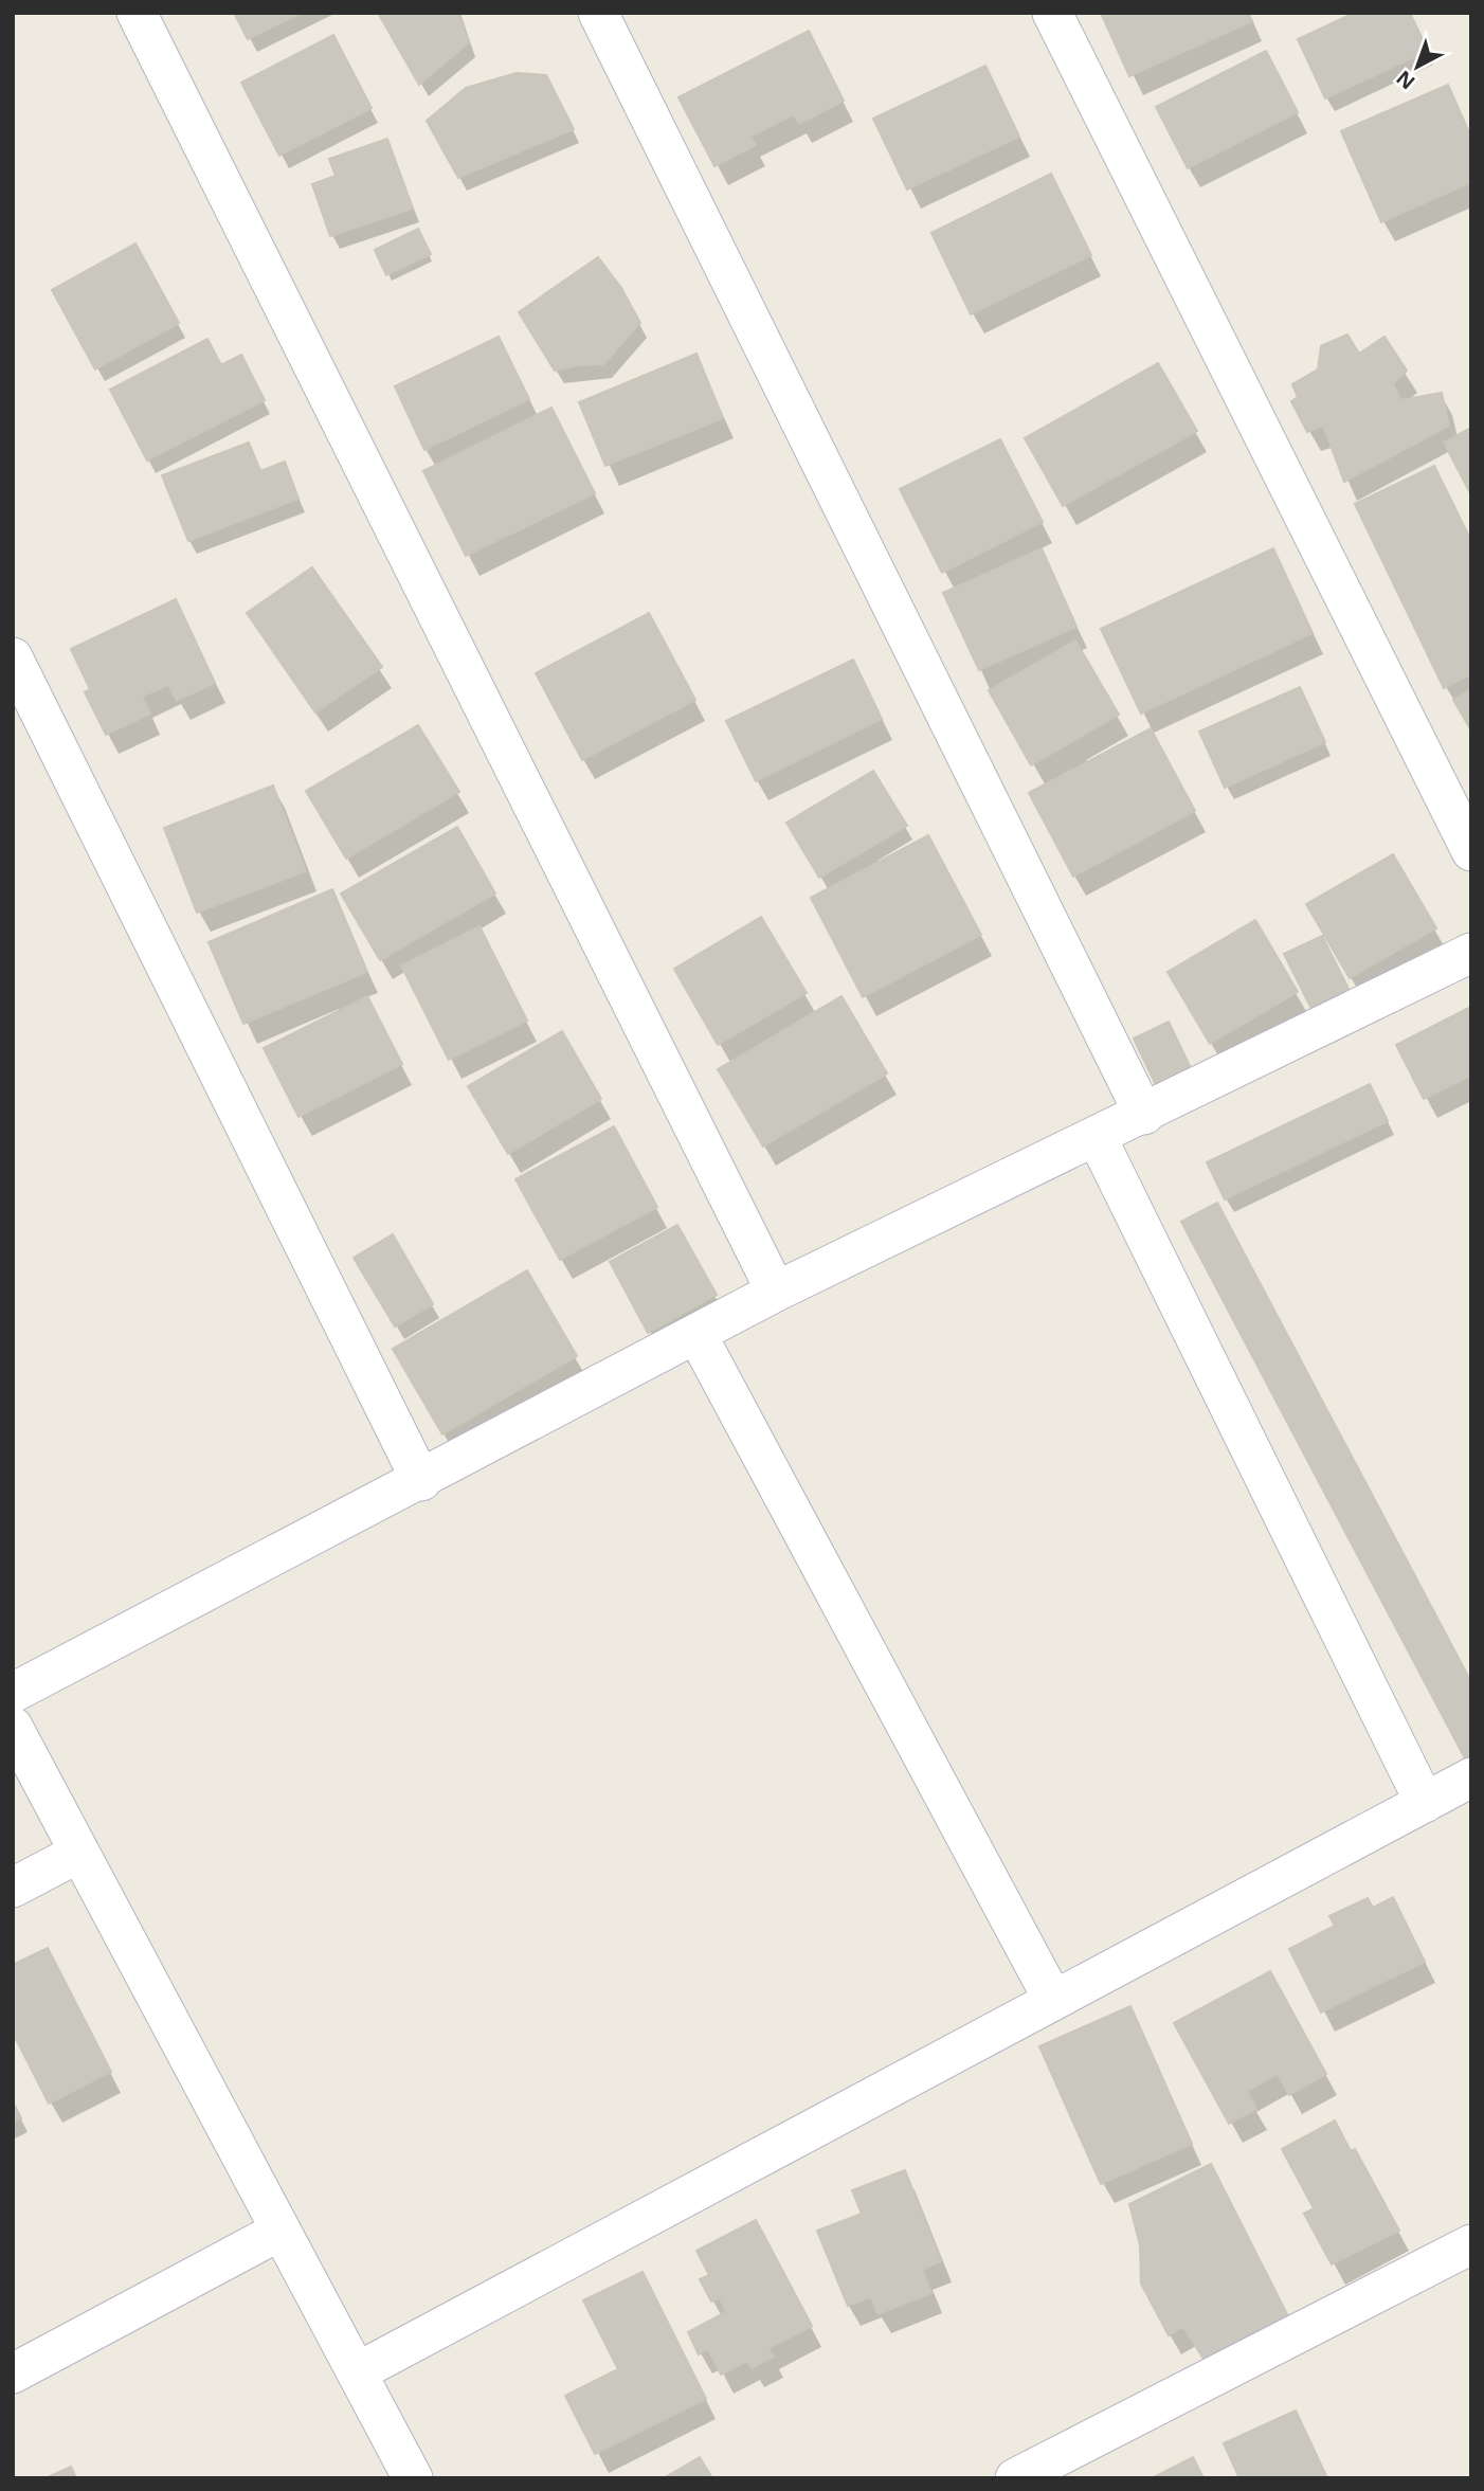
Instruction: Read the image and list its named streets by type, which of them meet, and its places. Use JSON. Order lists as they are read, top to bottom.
{
  "north": "bottom left"
}
